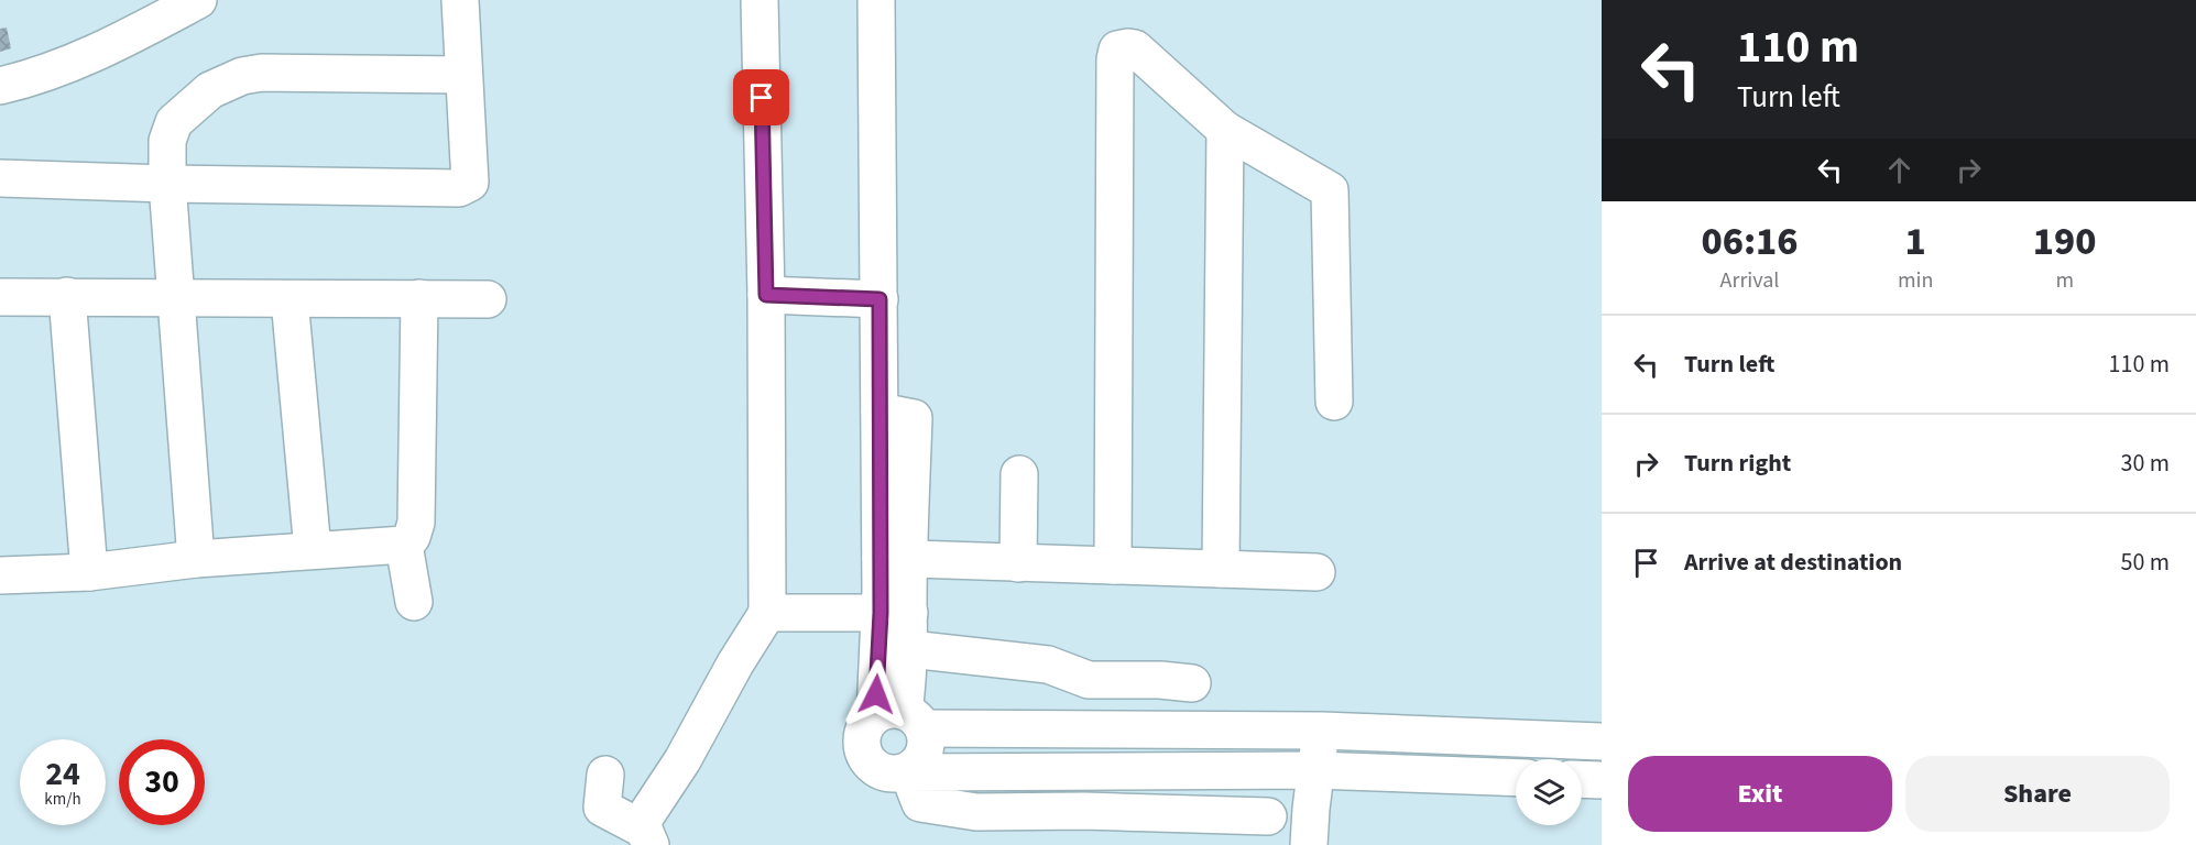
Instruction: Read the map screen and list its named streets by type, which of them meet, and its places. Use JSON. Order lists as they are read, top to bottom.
{
  "page": {
    "turn": ["110 m", "Turn left"],
    "eta": [
      "06:16",
      "Arrival",
      "1",
      "min",
      "190",
      "m"
    ],
    "list": [
      {
        "name": "Turn left",
        "value": "110 m"
      },
      {
        "name": "Turn right",
        "value": "30 m"
      },
      {
        "name": "Arrive at destination",
        "value": "50 m"
      }
    ],
    "speed": "24 km/h",
    "limit": "30",
    "buttons": ["Exit", "Share"]
  }
}
